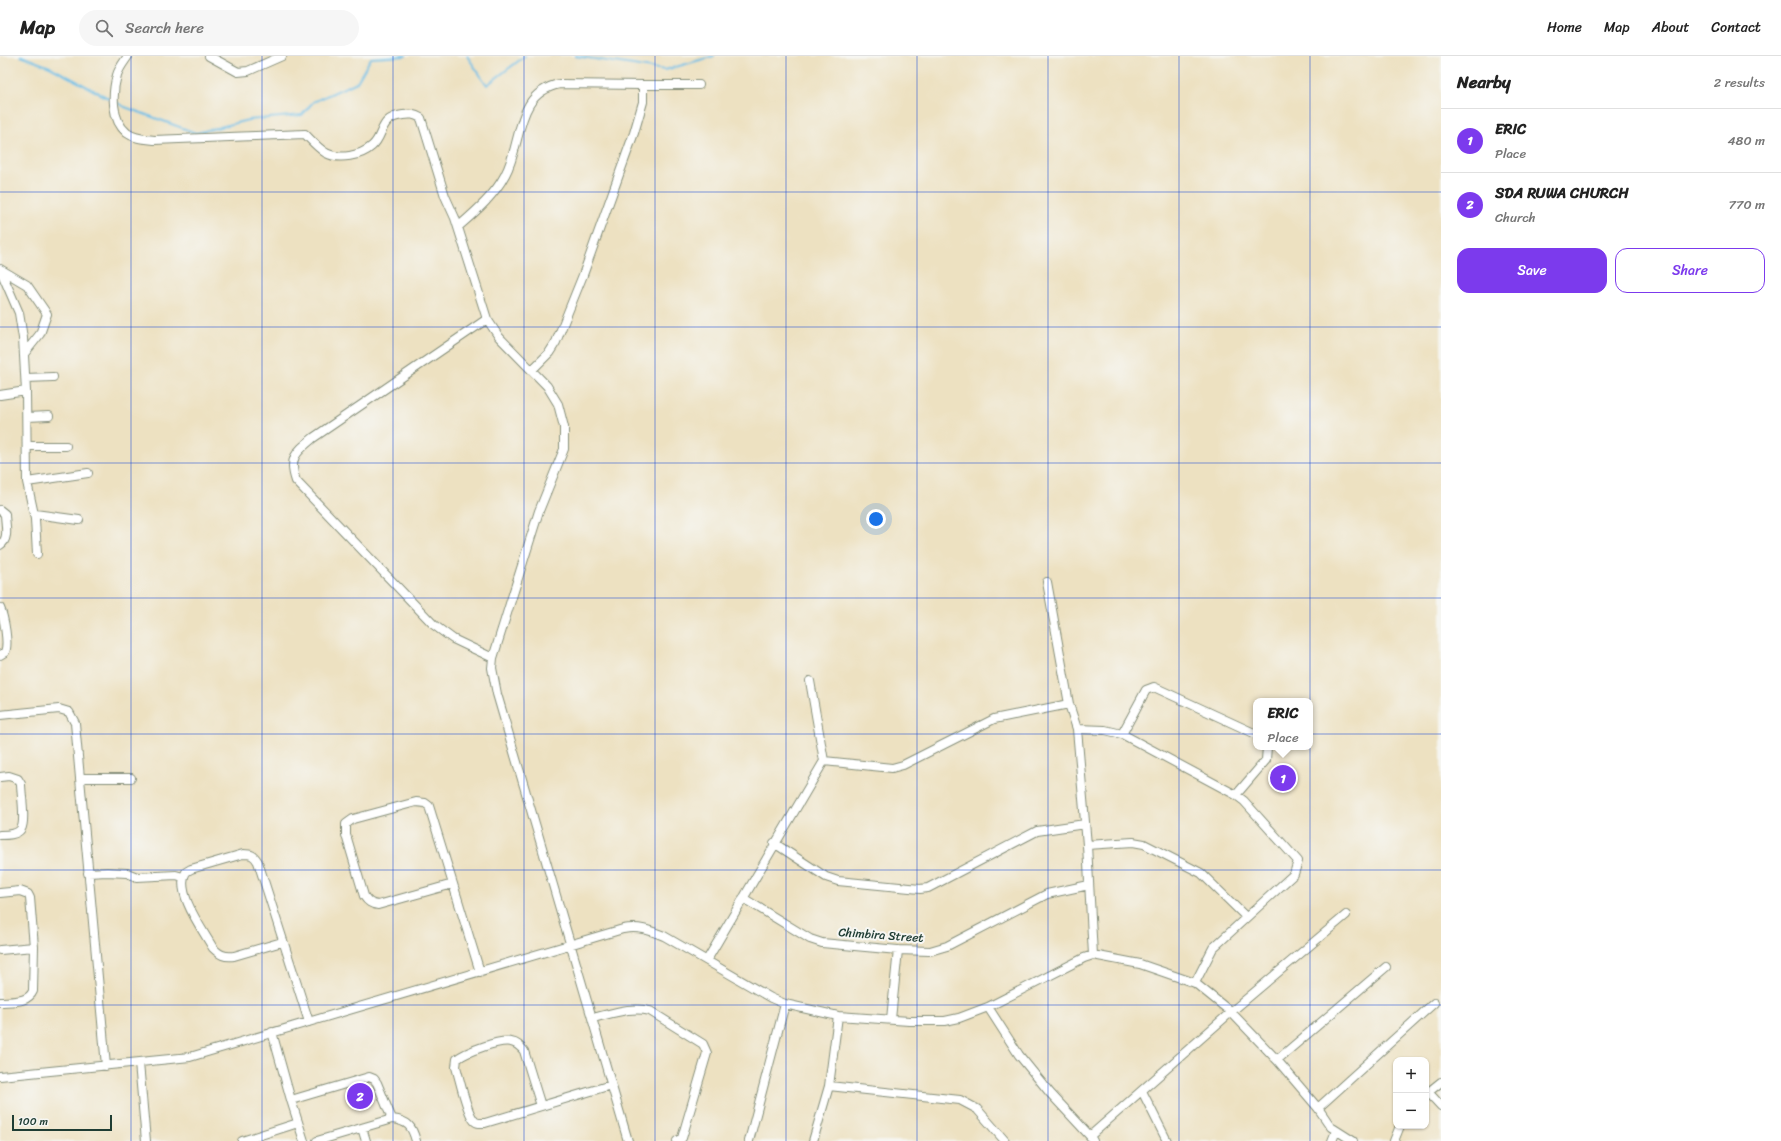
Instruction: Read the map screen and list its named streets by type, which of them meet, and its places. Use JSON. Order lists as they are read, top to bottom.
{
  "streets": {
    "street": ["Chimbira Street"]
  },
  "scale_bar": "100 m",
  "page": {
    "header": "Map",
    "search": "Search here",
    "nav": [
      "Home",
      "Map",
      "About",
      "Contact"
    ],
    "heading": ["Nearby", "2 results"],
    "list": [
      {
        "mark": "1",
        "name": "ERIC",
        "note": "Place",
        "value": "480 m"
      },
      {
        "mark": "2",
        "name": "SDA RUWA CHURCH",
        "note": "Church",
        "value": "770 m"
      }
    ],
    "buttons": ["Save", "Share"],
    "popup": ["ERIC", "Place"],
    "pins": ["1", "2"],
    "map_buttons": ["+", "−"],
    "scale": "100 m"
  }
}
